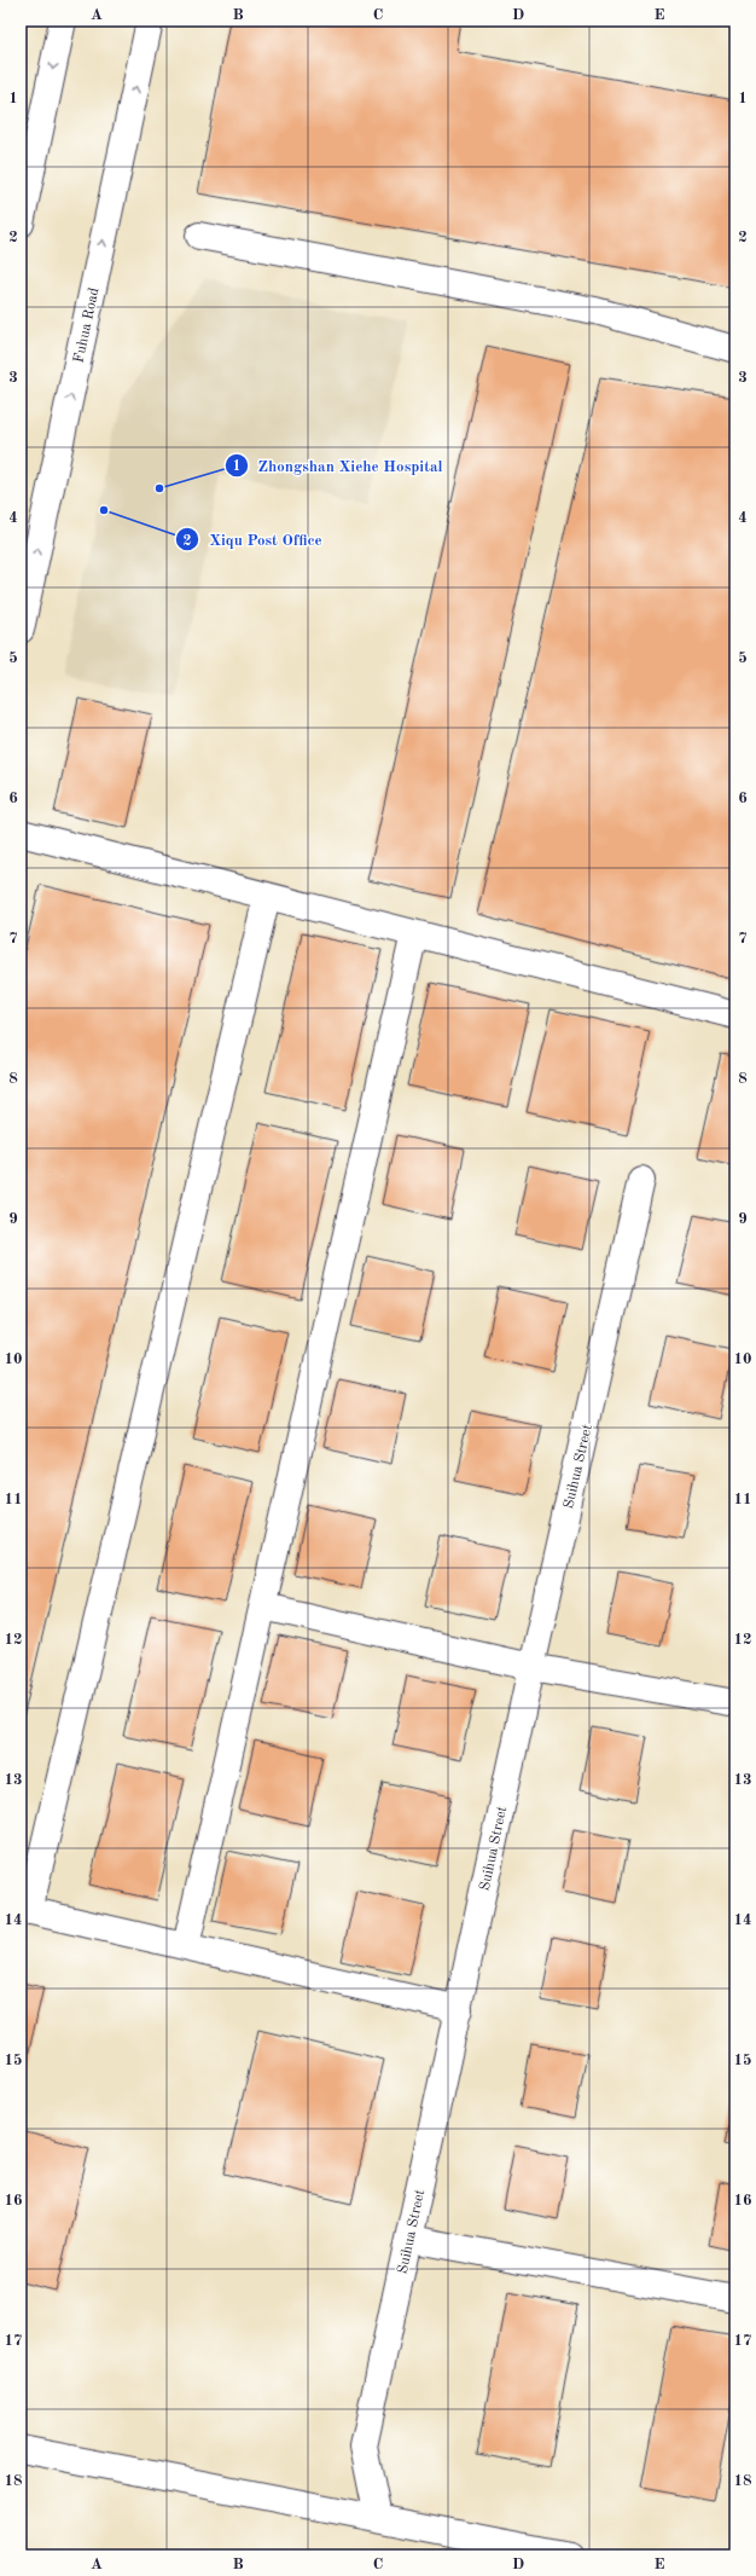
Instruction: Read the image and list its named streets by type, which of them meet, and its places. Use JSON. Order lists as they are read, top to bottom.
{
  "streets": {
    "street": ["Fuhua Road", "Suihua Street"]
  },
  "places": ["Zhongshan Xiehe Hospital", "Xiqu Post Office"],
  "grid": {
    "columns": [
      "A",
      "B",
      "C",
      "D",
      "E"
    ],
    "rows": [
      "1",
      "2",
      "3",
      "4",
      "5",
      "6",
      "7",
      "8",
      "9",
      "10",
      "11",
      "12",
      "13",
      "14",
      "15",
      "16",
      "17",
      "18"
    ]
  }
}
